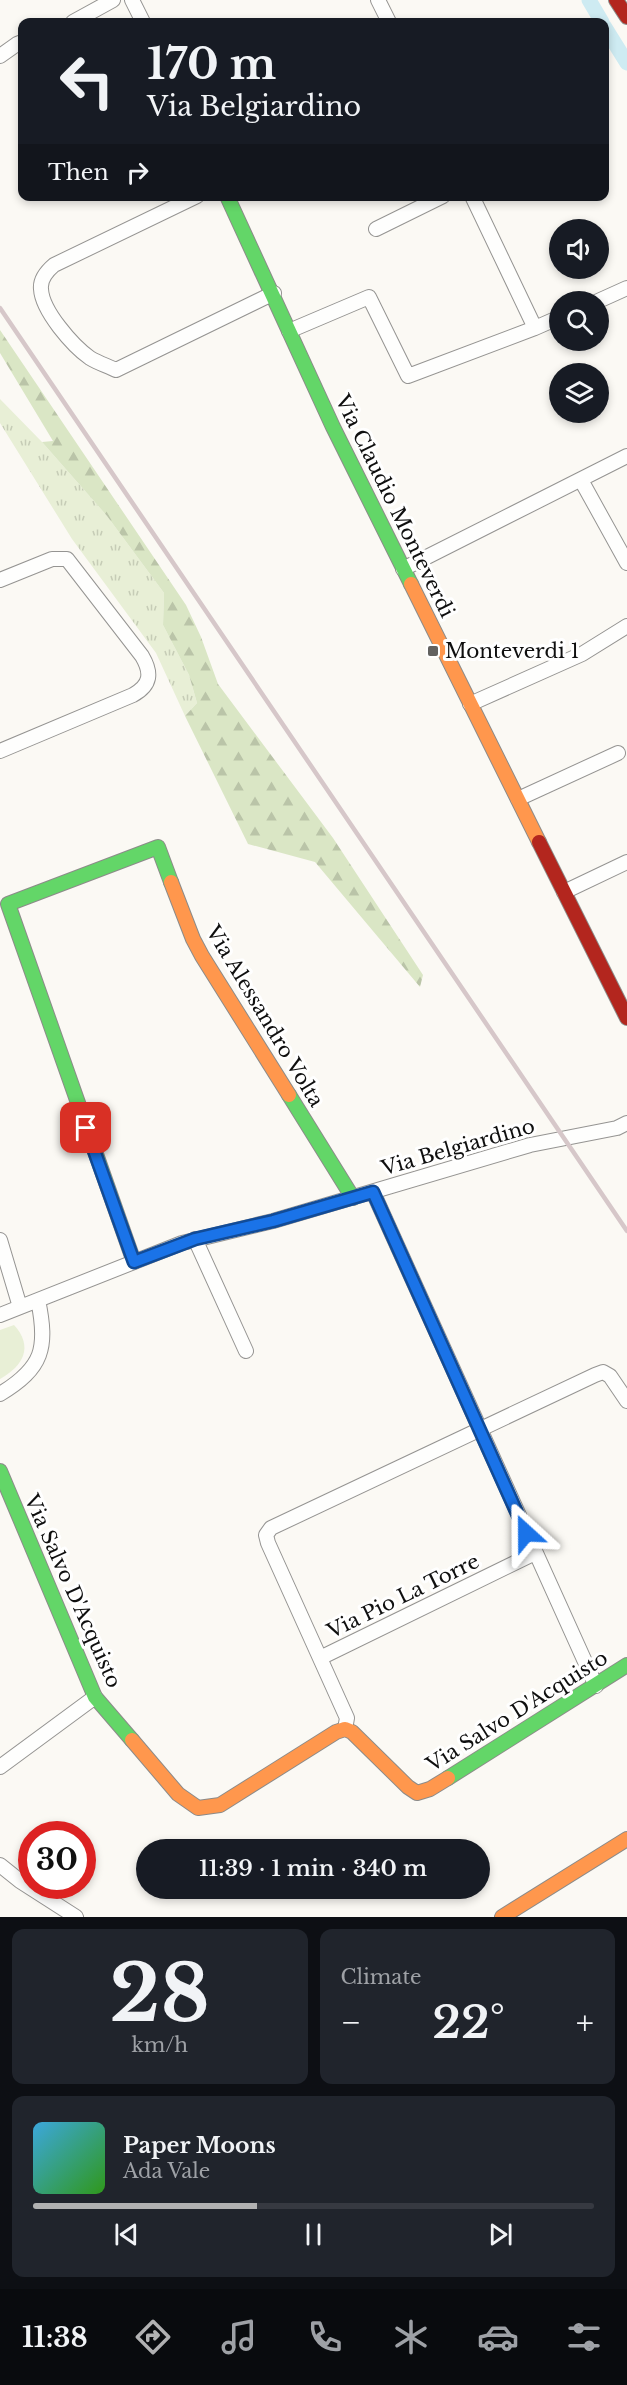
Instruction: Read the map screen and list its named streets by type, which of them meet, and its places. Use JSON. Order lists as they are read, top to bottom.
{
  "streets": {
    "main road": ["Via Claudio Monteverdi", "Via Alessandro Volta", "Via Salvo D'Acquisto"],
    "street": ["Via Belgiardino", "Via Pio La Torre"]
  },
  "crossings": [
    ["Via Alessandro Volta", "Via Belgiardino"]
  ],
  "places": {
    "transit": ["Monteverdi 1"]
  },
  "page": {
    "turn": ["170 m", "Via Belgiardino"],
    "then": "Then",
    "limit": "30",
    "trip": "11:39 · 1 min · 340 m",
    "tile": [
      ["28", "km/h"],
      "Climate"
    ],
    "heat": ["−", "22°", "+"],
    "song": ["Paper Moons", "Ada Vale"],
    "tabs": "11:38"
  }
}
